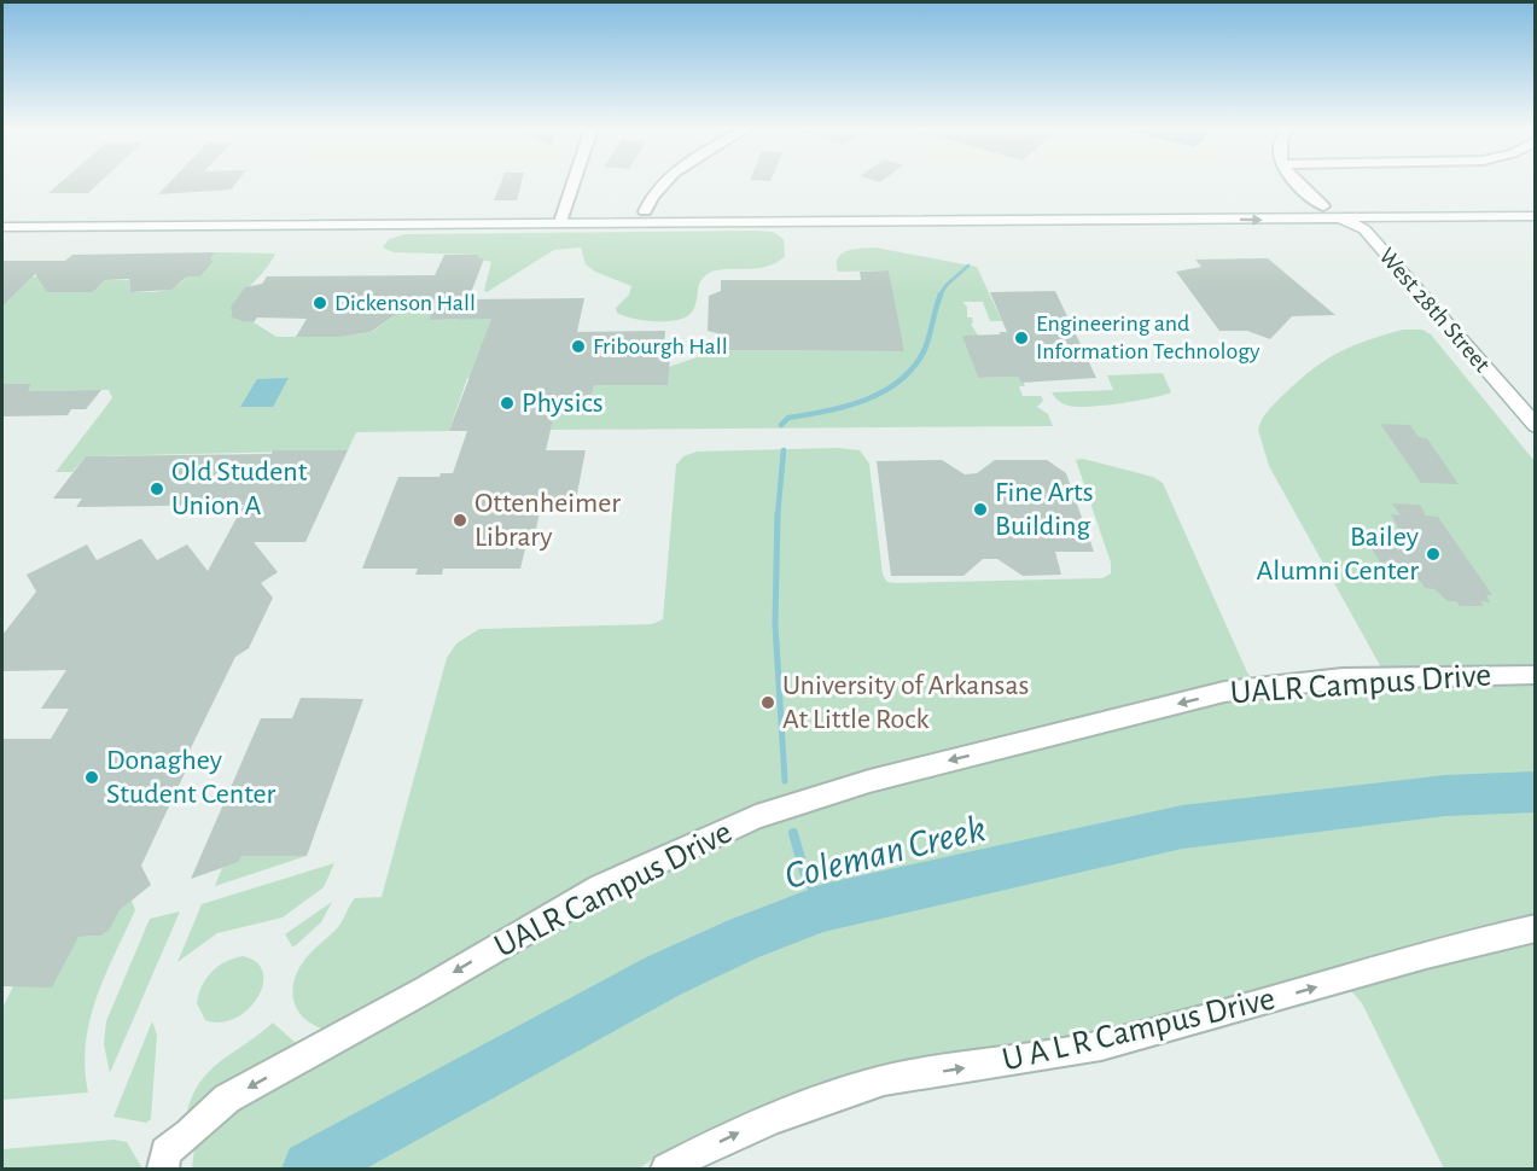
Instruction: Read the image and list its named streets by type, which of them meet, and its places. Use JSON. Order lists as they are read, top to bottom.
{
  "streets": {
    "main road": ["West 28th Street"],
    "street": ["UALR Campus Drive", "U A L R Campus Drive"]
  },
  "one_way": ["UALR Campus Drive", "U A L R Campus Drive"],
  "water": ["Coleman Creek"],
  "places": [
    "Dickenson Hall",
    "Engineering and Information Technology",
    "Fribourgh Hall",
    "Physics",
    "Old Student Union A",
    "Fine Arts Building",
    "Ottenheimer Library",
    "Bailey Alumni Center",
    "University of Arkansas At Little Rock",
    "Donaghey Student Center"
  ]
}
